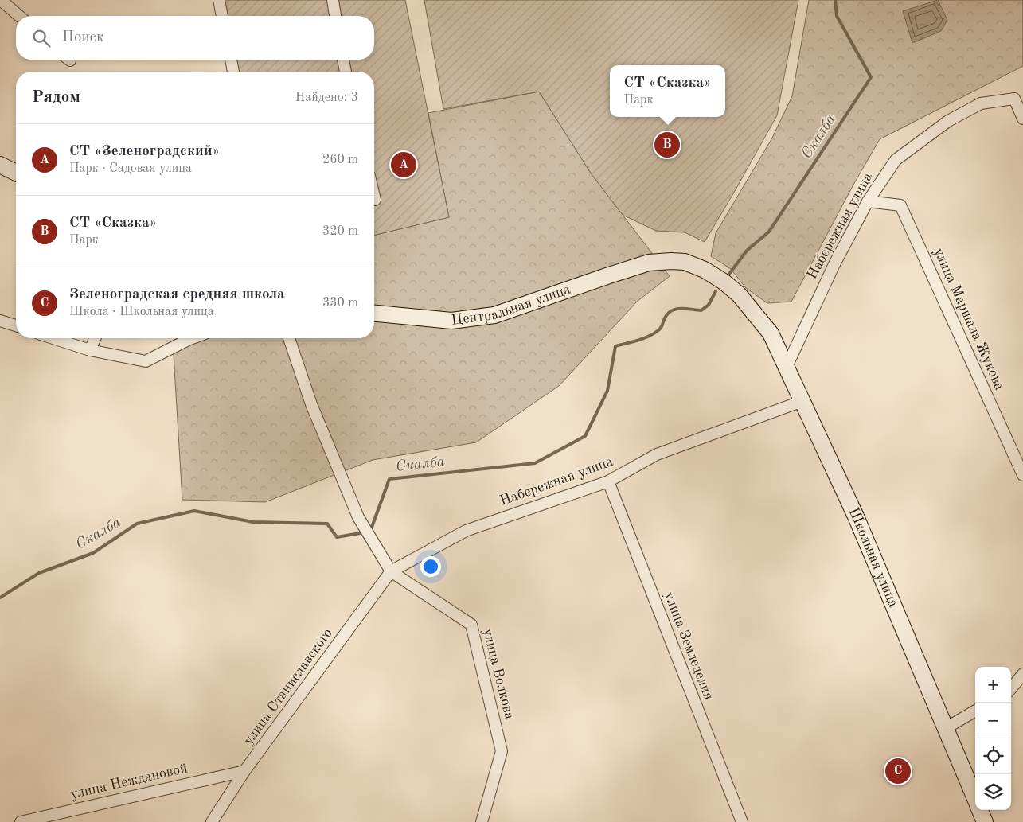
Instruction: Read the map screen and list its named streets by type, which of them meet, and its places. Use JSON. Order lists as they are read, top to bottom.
{
  "streets": {
    "street": [
      "Набережная улица",
      "Центральная улица",
      "улица Маршала Жукова",
      "Школьная улица",
      "улица Земледелия",
      "улица Волкова",
      "улица Станиславского",
      "улица Неждановой"
    ]
  },
  "crossings": [
    ["Набережная улица", "улица Маршала Жукова"],
    ["Набережная улица", "Школьная улица"],
    ["Набережная улица", "улица Земледелия"],
    ["Набережная улица", "улица Волкова"],
    ["Набережная улица", "улица Станиславского"],
    ["Центральная улица", "Школьная улица"],
    ["улица Волкова", "улица Станиславского"],
    ["улица Станиславского", "улица Неждановой"]
  ],
  "water": ["Скалба"],
  "page": {
    "search": "Поиск",
    "popup": ["СТ «Сказка»", "Парк"],
    "heading": ["Рядом", "Найдено: 3"],
    "list": [
      {
        "mark": "A",
        "name": "СТ «Зеленоградский»",
        "note": "Парк · Садовая улица",
        "value": "260 m"
      },
      {
        "mark": "B",
        "name": "СТ «Сказка»",
        "note": "Парк",
        "value": "320 m"
      },
      {
        "mark": "C",
        "name": "Зеленоградская средняя школа",
        "note": "Школа · Школьная улица",
        "value": "330 m"
      }
    ],
    "pins": ["B", "A", "C"],
    "map_buttons": ["+", "−"]
  }
}
